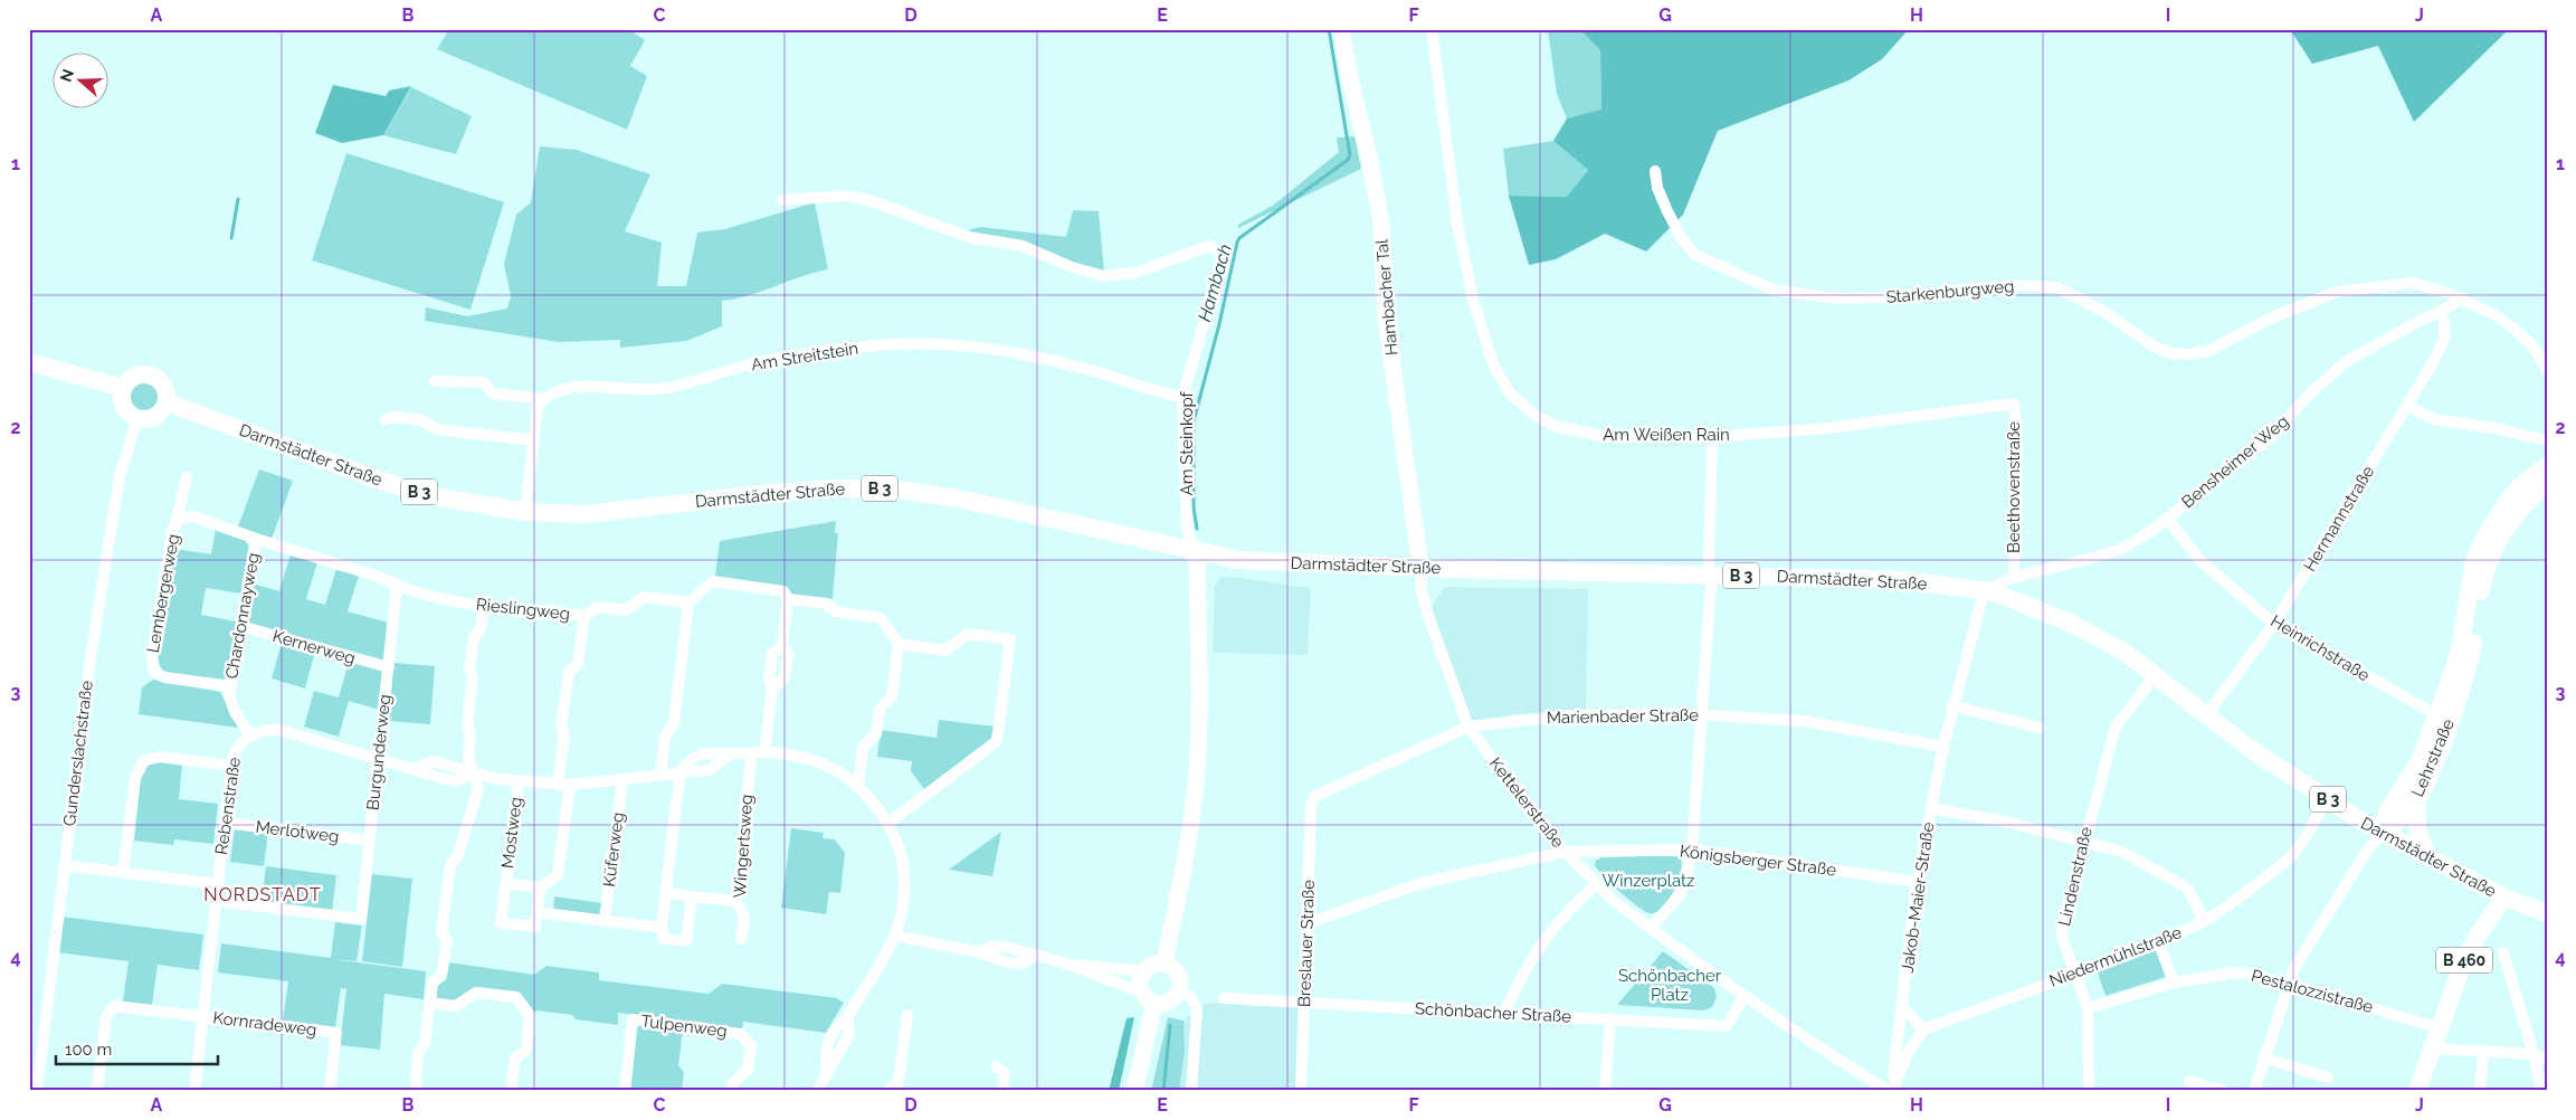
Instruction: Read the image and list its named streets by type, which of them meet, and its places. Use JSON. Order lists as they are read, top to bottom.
{
  "streets": {
    "main road": [
      "Darmstädter Straße",
      "B 3",
      "Lehrstraße",
      "B 460"
    ],
    "street": [
      "Starkenburgweg",
      "Hambacher Tal",
      "Am Streitstein",
      "Am Weißen Rain",
      "Am Steinkopf",
      "Bensheimer Weg",
      "Beethovenstraße",
      "Hermannstraße",
      "Lembergerweg",
      "Rieslingweg",
      "Chardonnayweg",
      "Kernerweg",
      "Heinrichstraße",
      "Marienbader Straße",
      "Burgunderweg",
      "Gunderslachstraße",
      "Kettelerstraße",
      "Rebenstraße",
      "Merlotweg",
      "Mostweg",
      "Wingertsweg",
      "Küferweg",
      "Königsberger Straße",
      "Lindenstraße",
      "Jakob-Maier-Straße",
      "Breslauer Straße",
      "Niedermühlstraße",
      "Pestalozzistraße",
      "Schönbacher Straße",
      "Kornradeweg",
      "Tulpenweg"
    ]
  },
  "crossings": [
    ["Starkenburgweg", "Bensheimer Weg"],
    ["Hambacher Tal", "Darmstädter Straße"],
    ["Hambacher Tal", "Kettelerstraße"],
    ["Am Streitstein", "Am Steinkopf"],
    ["Am Weißen Rain", "Beethovenstraße"],
    ["Am Steinkopf", "Darmstädter Straße"],
    ["Darmstädter Straße", "Bensheimer Weg"],
    ["Darmstädter Straße", "B 3"],
    ["Darmstädter Straße", "Hermannstraße"],
    ["Darmstädter Straße", "Gunderslachstraße"],
    ["Darmstädter Straße", "Lehrstraße"],
    ["Darmstädter Straße", "Kettelerstraße"],
    ["Darmstädter Straße", "Lindenstraße"],
    ["Darmstädter Straße", "Jakob-Maier-Straße"],
    ["Darmstädter Straße", "Niedermühlstraße"],
    ["Darmstädter Straße", "B 460"],
    ["Bensheimer Weg", "Beethovenstraße"],
    ["Bensheimer Weg", "Hermannstraße"],
    ["Bensheimer Weg", "Heinrichstraße"],
    ["Bensheimer Weg", "Jakob-Maier-Straße"],
    ["B 3", "B 460"],
    ["Hermannstraße", "Heinrichstraße"],
    ["Lembergerweg", "Chardonnayweg"],
    ["Rieslingweg", "Chardonnayweg"],
    ["Rieslingweg", "Burgunderweg"],
    ["Chardonnayweg", "Kernerweg"],
    ["Chardonnayweg", "Burgunderweg"],
    ["Chardonnayweg", "Rebenstraße"],
    ["Kernerweg", "Burgunderweg"],
    ["Heinrichstraße", "Lehrstraße"],
    ["Marienbader Straße", "Kettelerstraße"],
    ["Marienbader Straße", "Jakob-Maier-Straße"],
    ["Marienbader Straße", "Breslauer Straße"],
    ["Burgunderweg", "Rebenstraße"],
    ["Burgunderweg", "Merlotweg"],
    ["Kettelerstraße", "Königsberger Straße"],
    ["Kettelerstraße", "Jakob-Maier-Straße"],
    ["Kettelerstraße", "Schönbacher Straße"],
    ["Rebenstraße", "Merlotweg"],
    ["Rebenstraße", "Mostweg"],
    ["Rebenstraße", "Wingertsweg"],
    ["Rebenstraße", "Küferweg"],
    ["Rebenstraße", "Kornradeweg"],
    ["Königsberger Straße", "Jakob-Maier-Straße"],
    ["Königsberger Straße", "Breslauer Straße"],
    ["Lindenstraße", "Niedermühlstraße"],
    ["Lindenstraße", "Pestalozzistraße"],
    ["Breslauer Straße", "Schönbacher Straße"],
    ["B 460", "Pestalozzistraße"]
  ],
  "districts": ["NORDSTADT"],
  "water": ["Hambach"],
  "parks": ["Winzerplatz", "Schönbacher Platz"],
  "scale_bar": "100 m",
  "north": "left",
  "grid": {
    "columns": [
      "A",
      "B",
      "C",
      "D",
      "E",
      "F",
      "G",
      "H",
      "I",
      "J"
    ],
    "rows": [
      "1",
      "2",
      "3",
      "4"
    ]
  }
}
